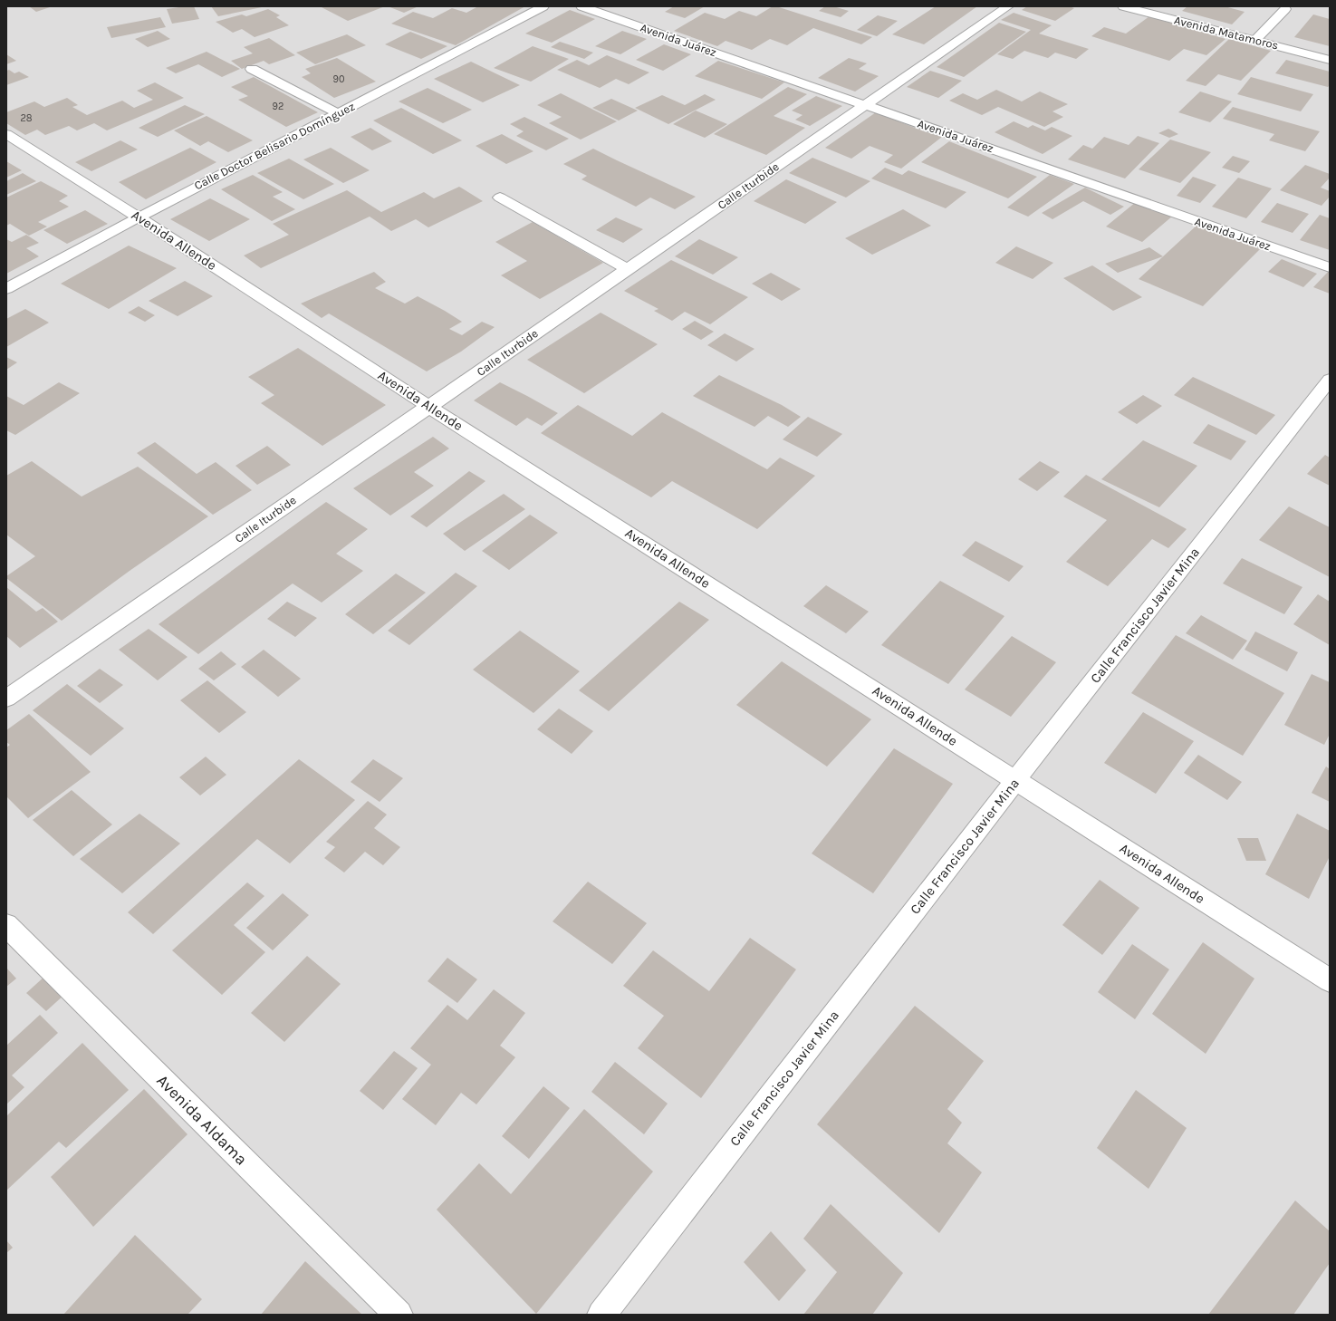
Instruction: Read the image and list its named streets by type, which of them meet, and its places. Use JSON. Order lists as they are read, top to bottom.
{
  "streets": {
    "street": [
      "Avenida Matamoros",
      "Avenida Juárez",
      "Calle Doctor Belisario Domínguez",
      "Calle Iturbide",
      "Avenida Allende",
      "Calle Francisco Javier Mina",
      "Avenida Aldama"
    ]
  },
  "crossings": [
    ["Avenida Juárez", "Calle Iturbide"],
    ["Calle Doctor Belisario Domínguez", "Avenida Allende"],
    ["Calle Iturbide", "Avenida Allende"],
    ["Avenida Allende", "Calle Francisco Javier Mina"]
  ],
  "house_numbers": ["90", "92", "28"]
}
